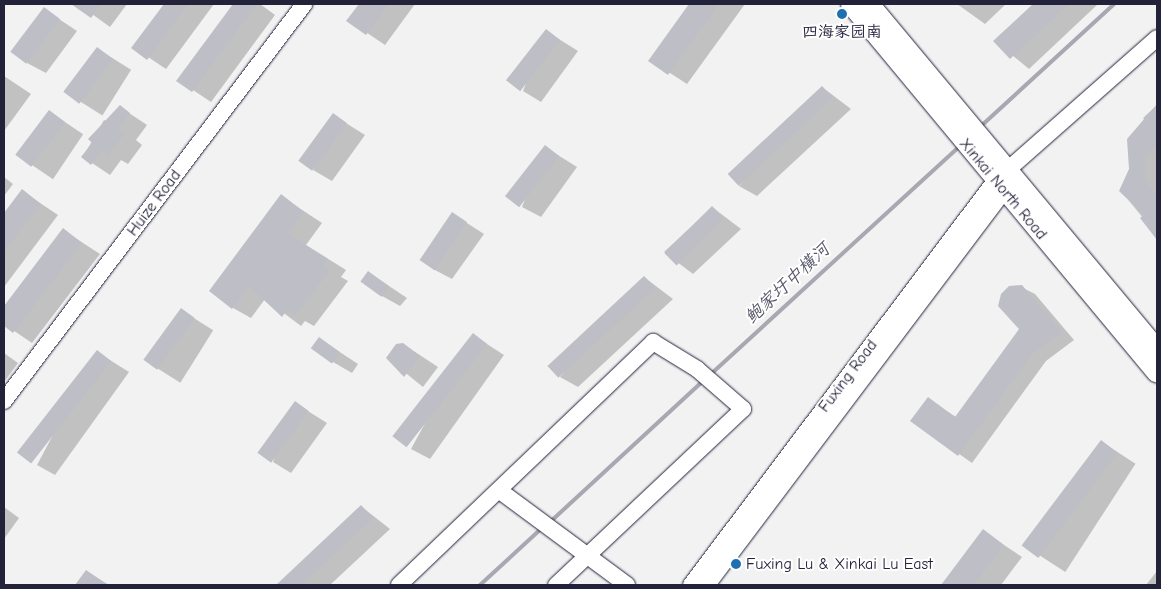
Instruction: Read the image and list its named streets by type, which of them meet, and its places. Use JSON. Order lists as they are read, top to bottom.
{
  "streets": {
    "main road": ["Xinkai North Road"],
    "street": ["Huize Road", "Fuxing Road"]
  },
  "crossings": [
    ["Xinkai North Road", "Fuxing Road"]
  ],
  "water": ["鲍家圩中横河"],
  "places": ["四海家园南", "Fuxing Lu & Xinkai Lu East"]
}
